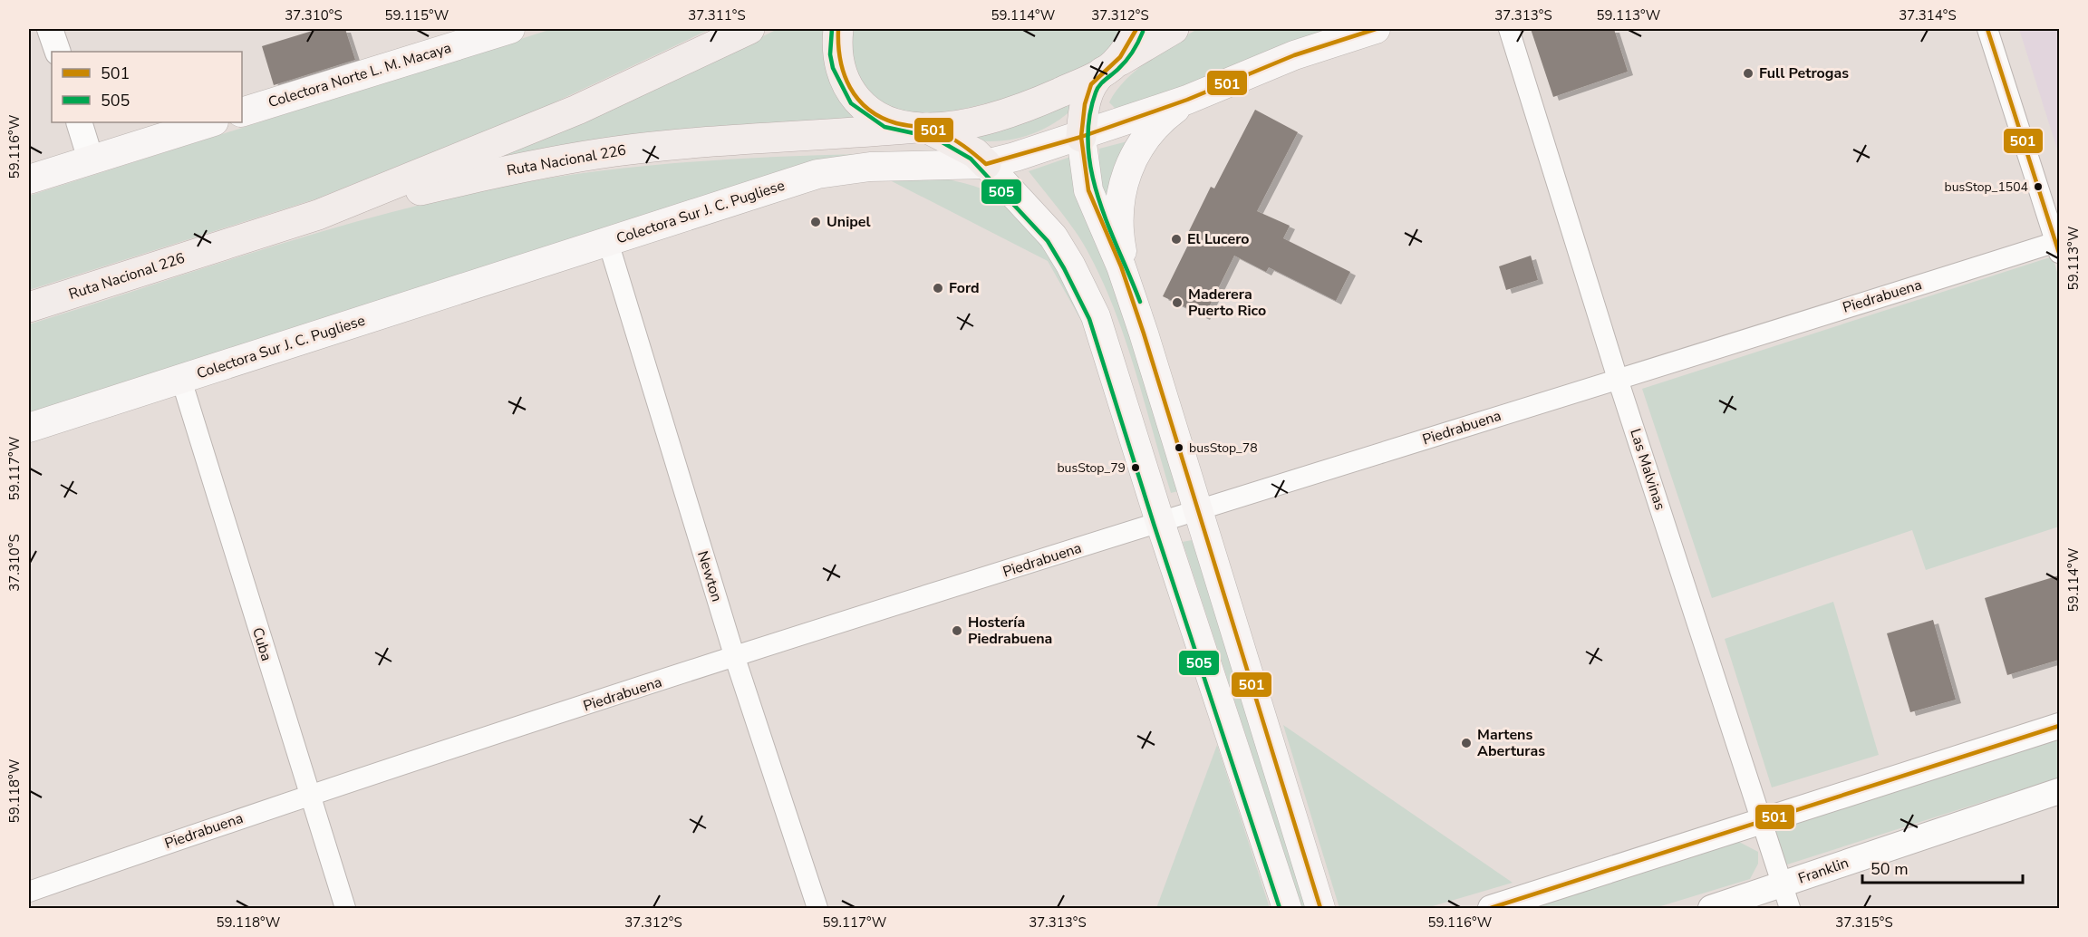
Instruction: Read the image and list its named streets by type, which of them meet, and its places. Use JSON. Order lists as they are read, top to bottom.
{
  "streets": {
    "highway": ["Ruta Nacional 226"],
    "main road": ["Colectora Norte L. M. Macaya", "Colectora Sur J. C. Pugliese"],
    "street": [
      "Piedrabuena",
      "Las Malvinas",
      "Newton",
      "Cuba",
      "Franklin"
    ]
  },
  "crossings": [
    ["Colectora Sur J. C. Pugliese", "Newton"],
    ["Colectora Sur J. C. Pugliese", "Cuba"],
    ["Piedrabuena", "Las Malvinas"],
    ["Piedrabuena", "Newton"],
    ["Piedrabuena", "Cuba"],
    ["Las Malvinas", "Franklin"]
  ],
  "places": [
    "Full Petrogas",
    "busStop_1504",
    "Unipel",
    "El Lucero",
    "Ford",
    "Maderera Puerto Rico",
    "busStop_78",
    "busStop_79",
    "Hostería Piedrabuena",
    "Martens Aberturas"
  ],
  "lines": ["transit line 501", "transit line 505"],
  "legend": ["501", "505"],
  "scale_bar": "50 m",
  "coordinates": [
    "37.310°S",
    "59.115°W",
    "37.311°S",
    "59.114°W",
    "37.312°S",
    "37.313°S",
    "59.113°W",
    "37.314°S",
    "59.116°W",
    "59.117°W",
    "59.118°W",
    "37.315°S"
  ]
}
